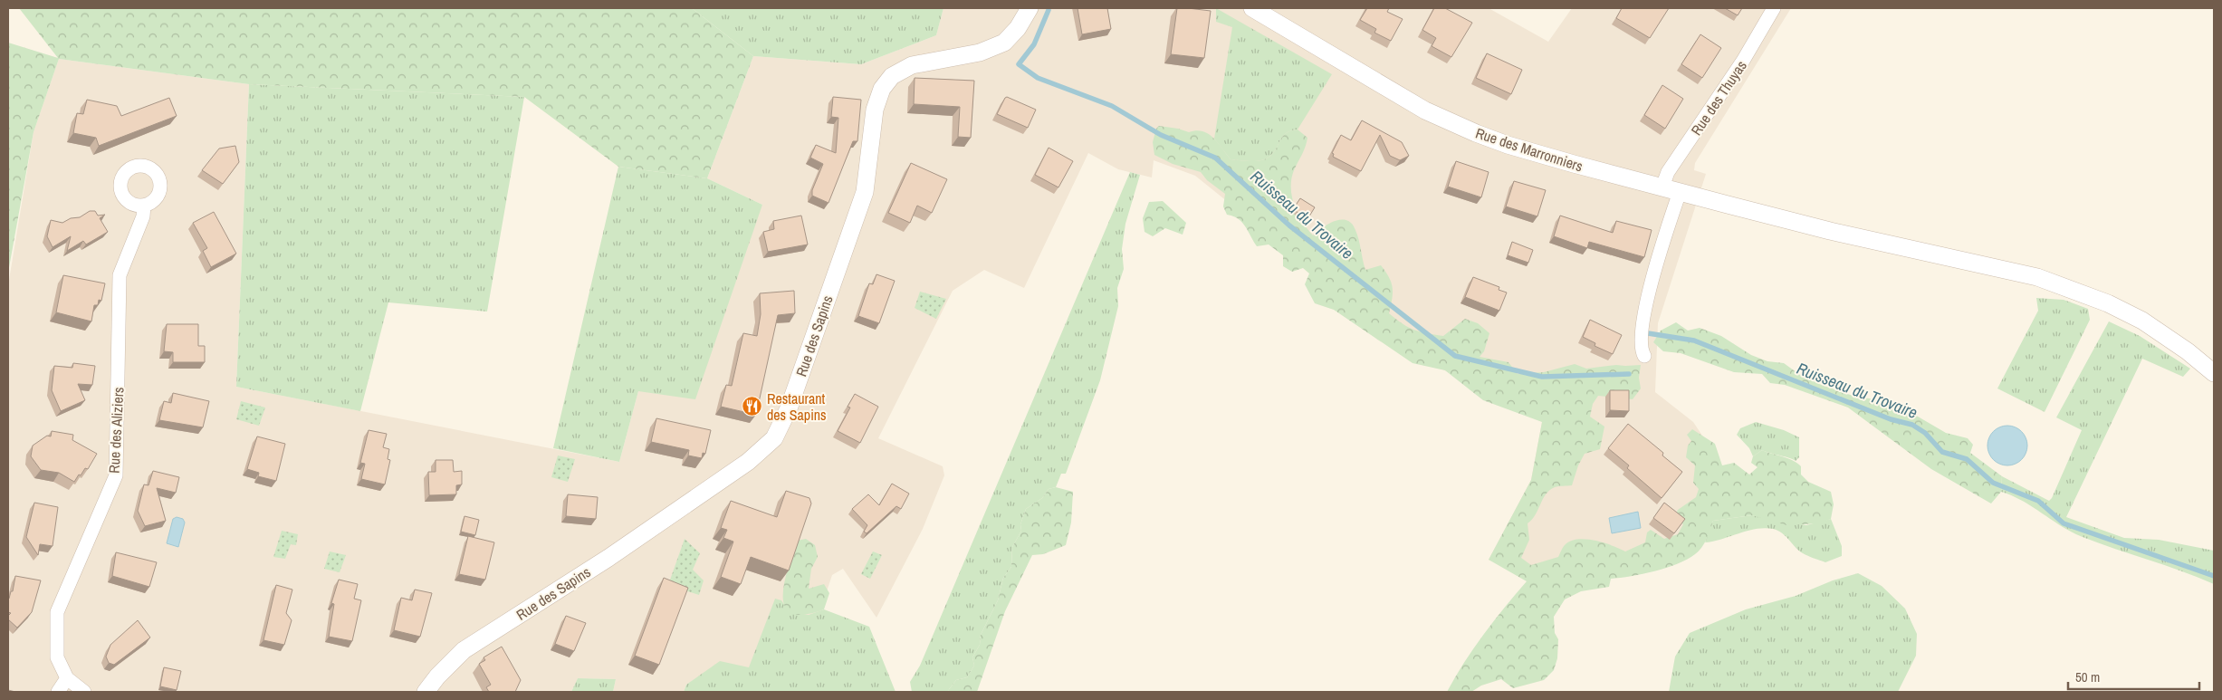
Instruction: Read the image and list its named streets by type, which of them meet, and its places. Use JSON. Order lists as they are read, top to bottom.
{
  "streets": {
    "street": [
      "Rue des Thuyas",
      "Rue des Marronniers",
      "Rue des Sapins",
      "Rue des Aliziers"
    ]
  },
  "crossings": [
    ["Rue des Thuyas", "Rue des Marronniers"]
  ],
  "water": ["Ruisseau du Trovaire"],
  "places": {
    "restaurant": ["Restaurant des Sapins"]
  },
  "scale_bar": "50 m"
}
